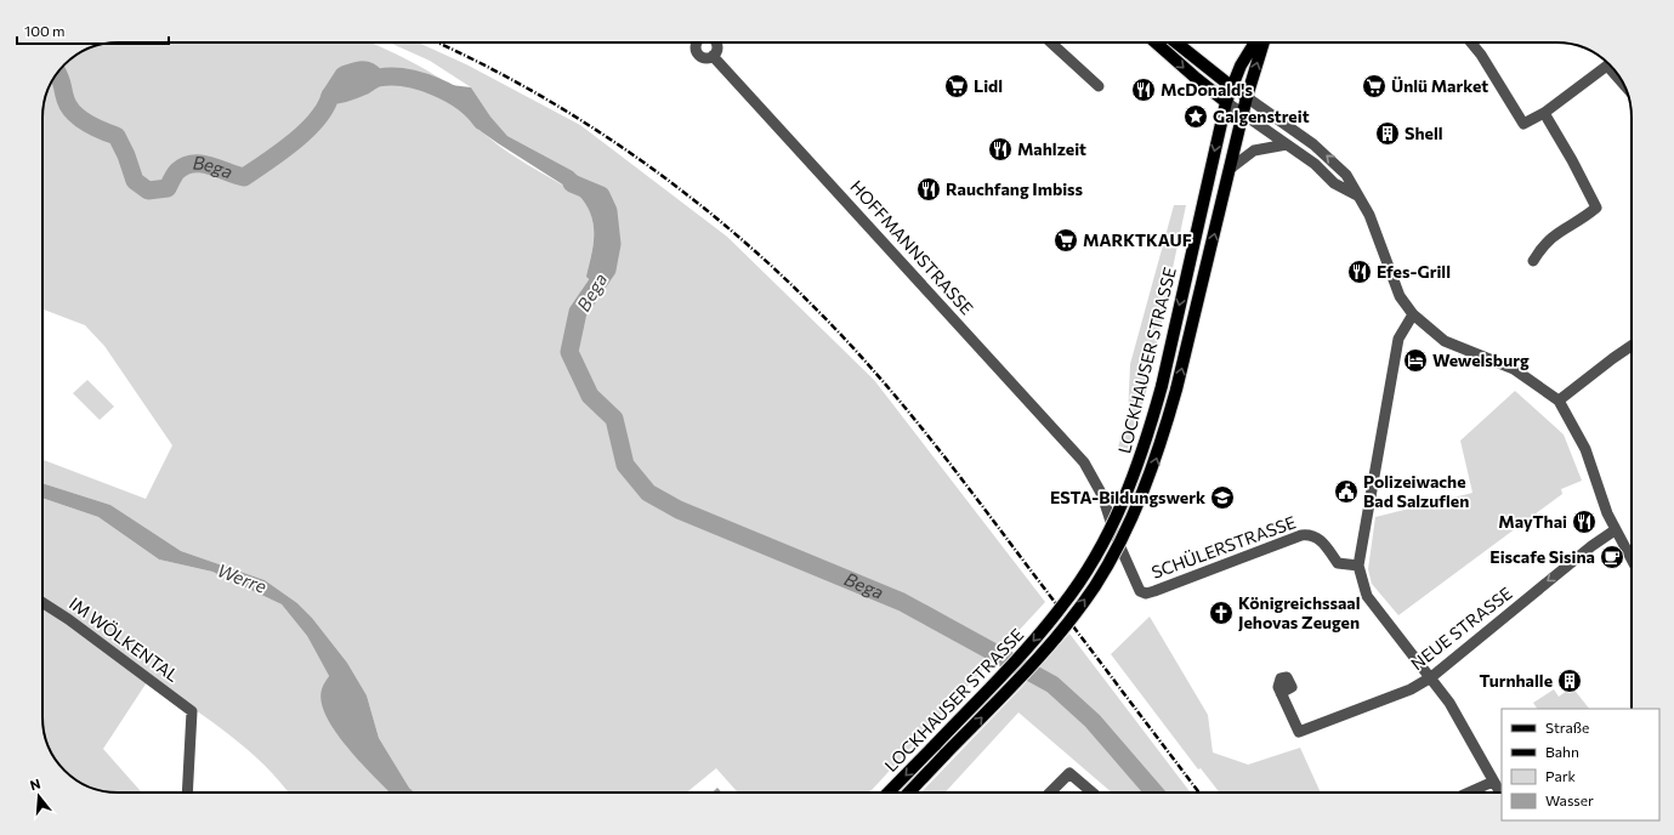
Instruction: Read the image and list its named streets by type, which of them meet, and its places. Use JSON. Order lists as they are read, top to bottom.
{
  "streets": {
    "main road": ["LOCKHAUSER STRASSE"],
    "street": [
      "HOFFMANNSTRASSE",
      "SCHÜLERSTRASSE",
      "NEUE STRASSE",
      "IM WÖLKENTAL"
    ]
  },
  "crossings": [
    ["HOFFMANNSTRASSE", "SCHÜLERSTRASSE"]
  ],
  "one_way": ["NEUE STRASSE"],
  "water": ["Bega", "Werre"],
  "places": {
    "supermarket": ["Lidl", "Ünlü Market", "MARKTKAUF"],
    "restaurant": [
      "McDonald's",
      "Mahlzeit",
      "Rauchfang Imbiss",
      "Efes-Grill",
      "MayThai"
    ],
    "place": ["Galgenstreit"],
    "building": ["Shell", "Turnhalle"],
    "hotel": ["Wewelsburg"],
    "public building": ["Polizeiwache Bad Salzuflen"],
    "school or university": ["ESTA-Bildungswerk"],
    "cafe": ["Eiscafe Sisina"],
    "church": ["Königreichssaal Jehovas Zeugen"]
  },
  "legend": [
    "Straße",
    "Bahn",
    "Park",
    "Wasser"
  ],
  "scale_bar": "100 m",
  "north": "top"
}
